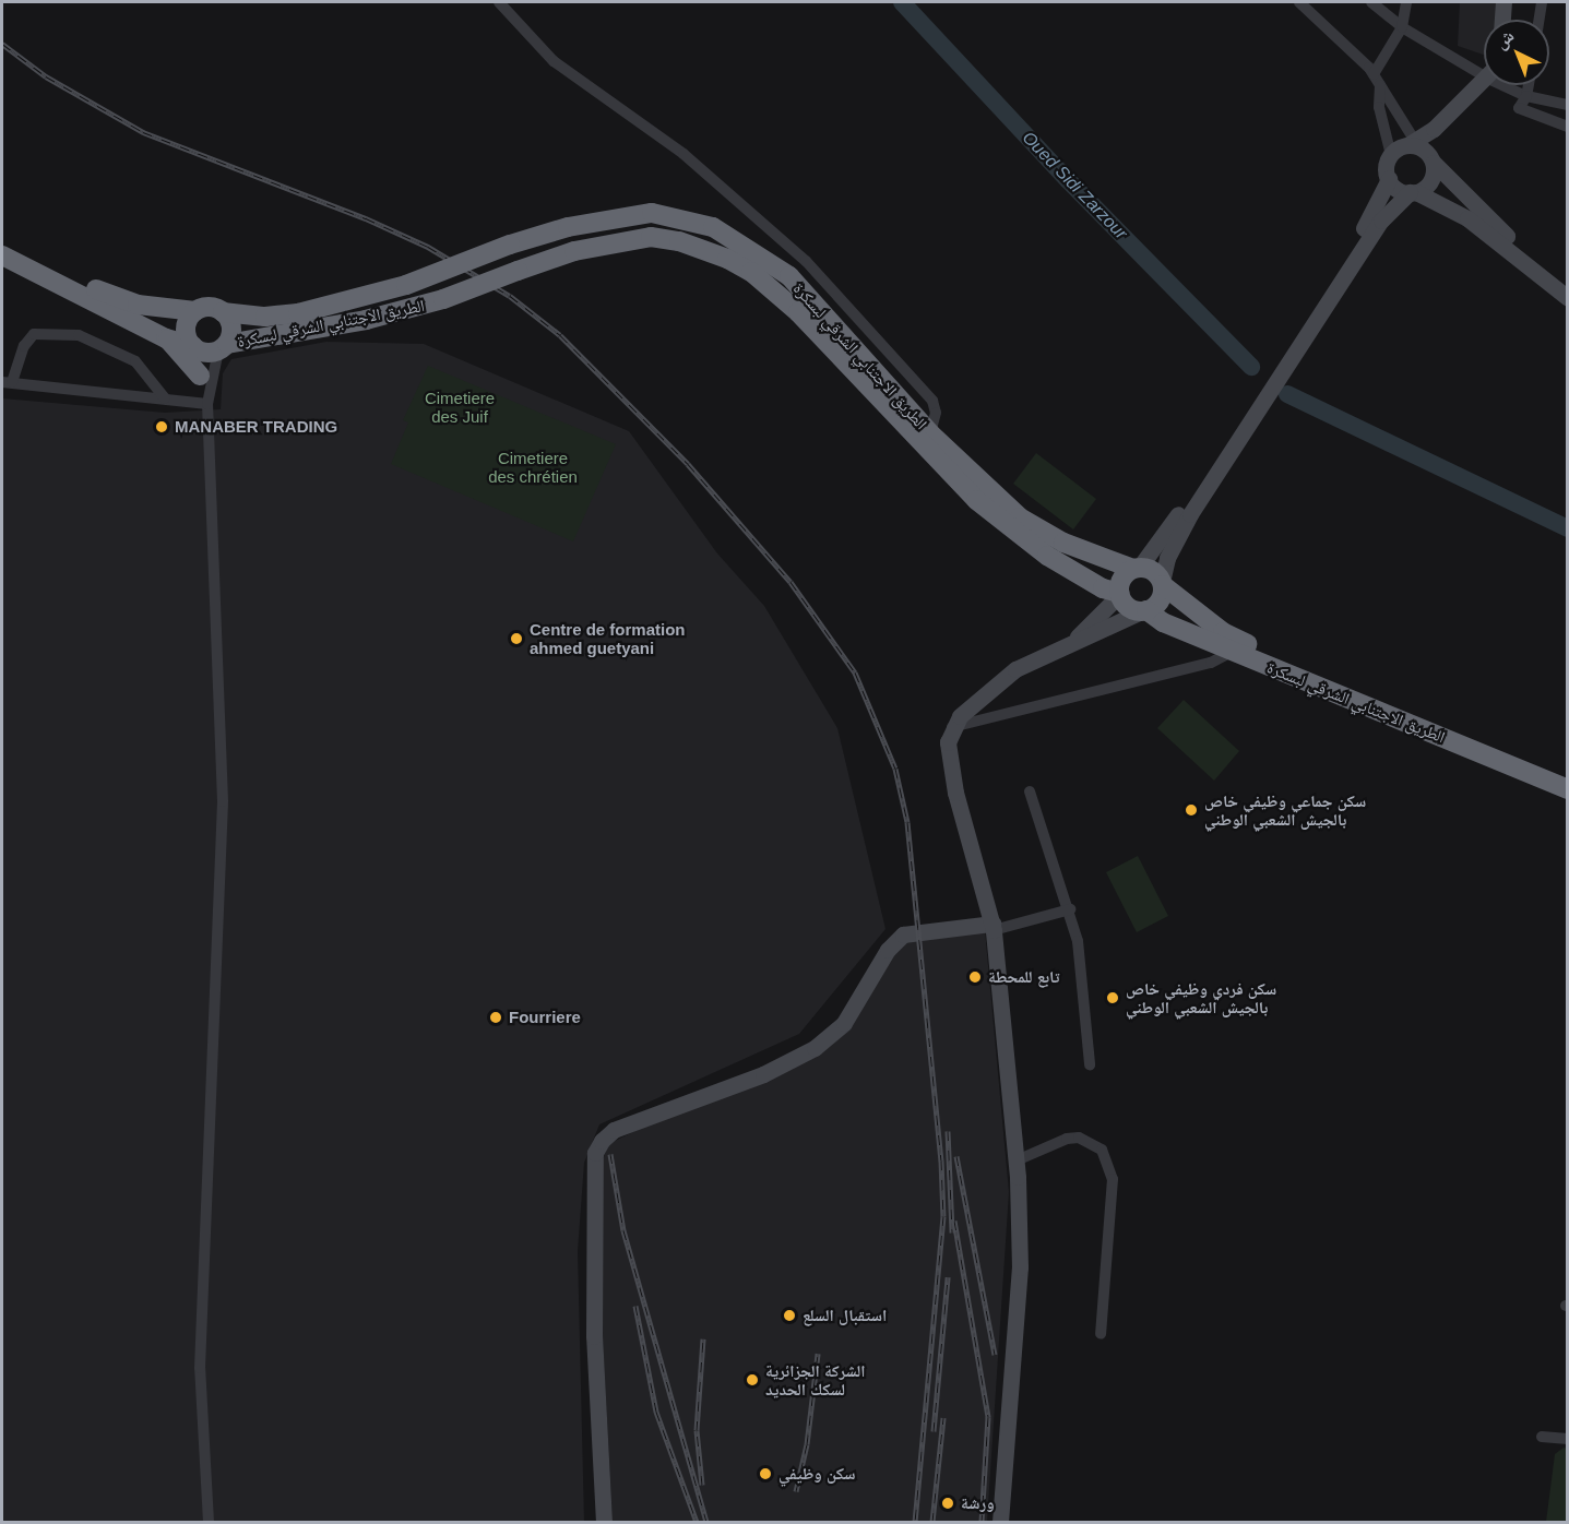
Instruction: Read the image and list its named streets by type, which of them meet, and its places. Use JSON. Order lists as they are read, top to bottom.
{
  "streets": {
    "highway": ["الطريق الاجتنابي الشرقي لبسكرة"]
  },
  "water": ["Oued Sidi Zarzour"],
  "parks": ["Cimetiere des Juif", "Cimetiere des chrétien"],
  "places": [
    "MANABER TRADING",
    "Centre de formation ahmed guetyani",
    "سكن جماعي وظيفي خاص بالجيش الشعبي الوطني",
    "تابع للمحطة",
    "سكن فردي وظيفي خاص بالجيش الشعبي الوطني",
    "Fourriere",
    "استقبال السلع",
    "الشركة الجزائرية لسكك الحديد",
    "سكن وظيفي",
    "ورشة"
  ],
  "north": "top left"
}
